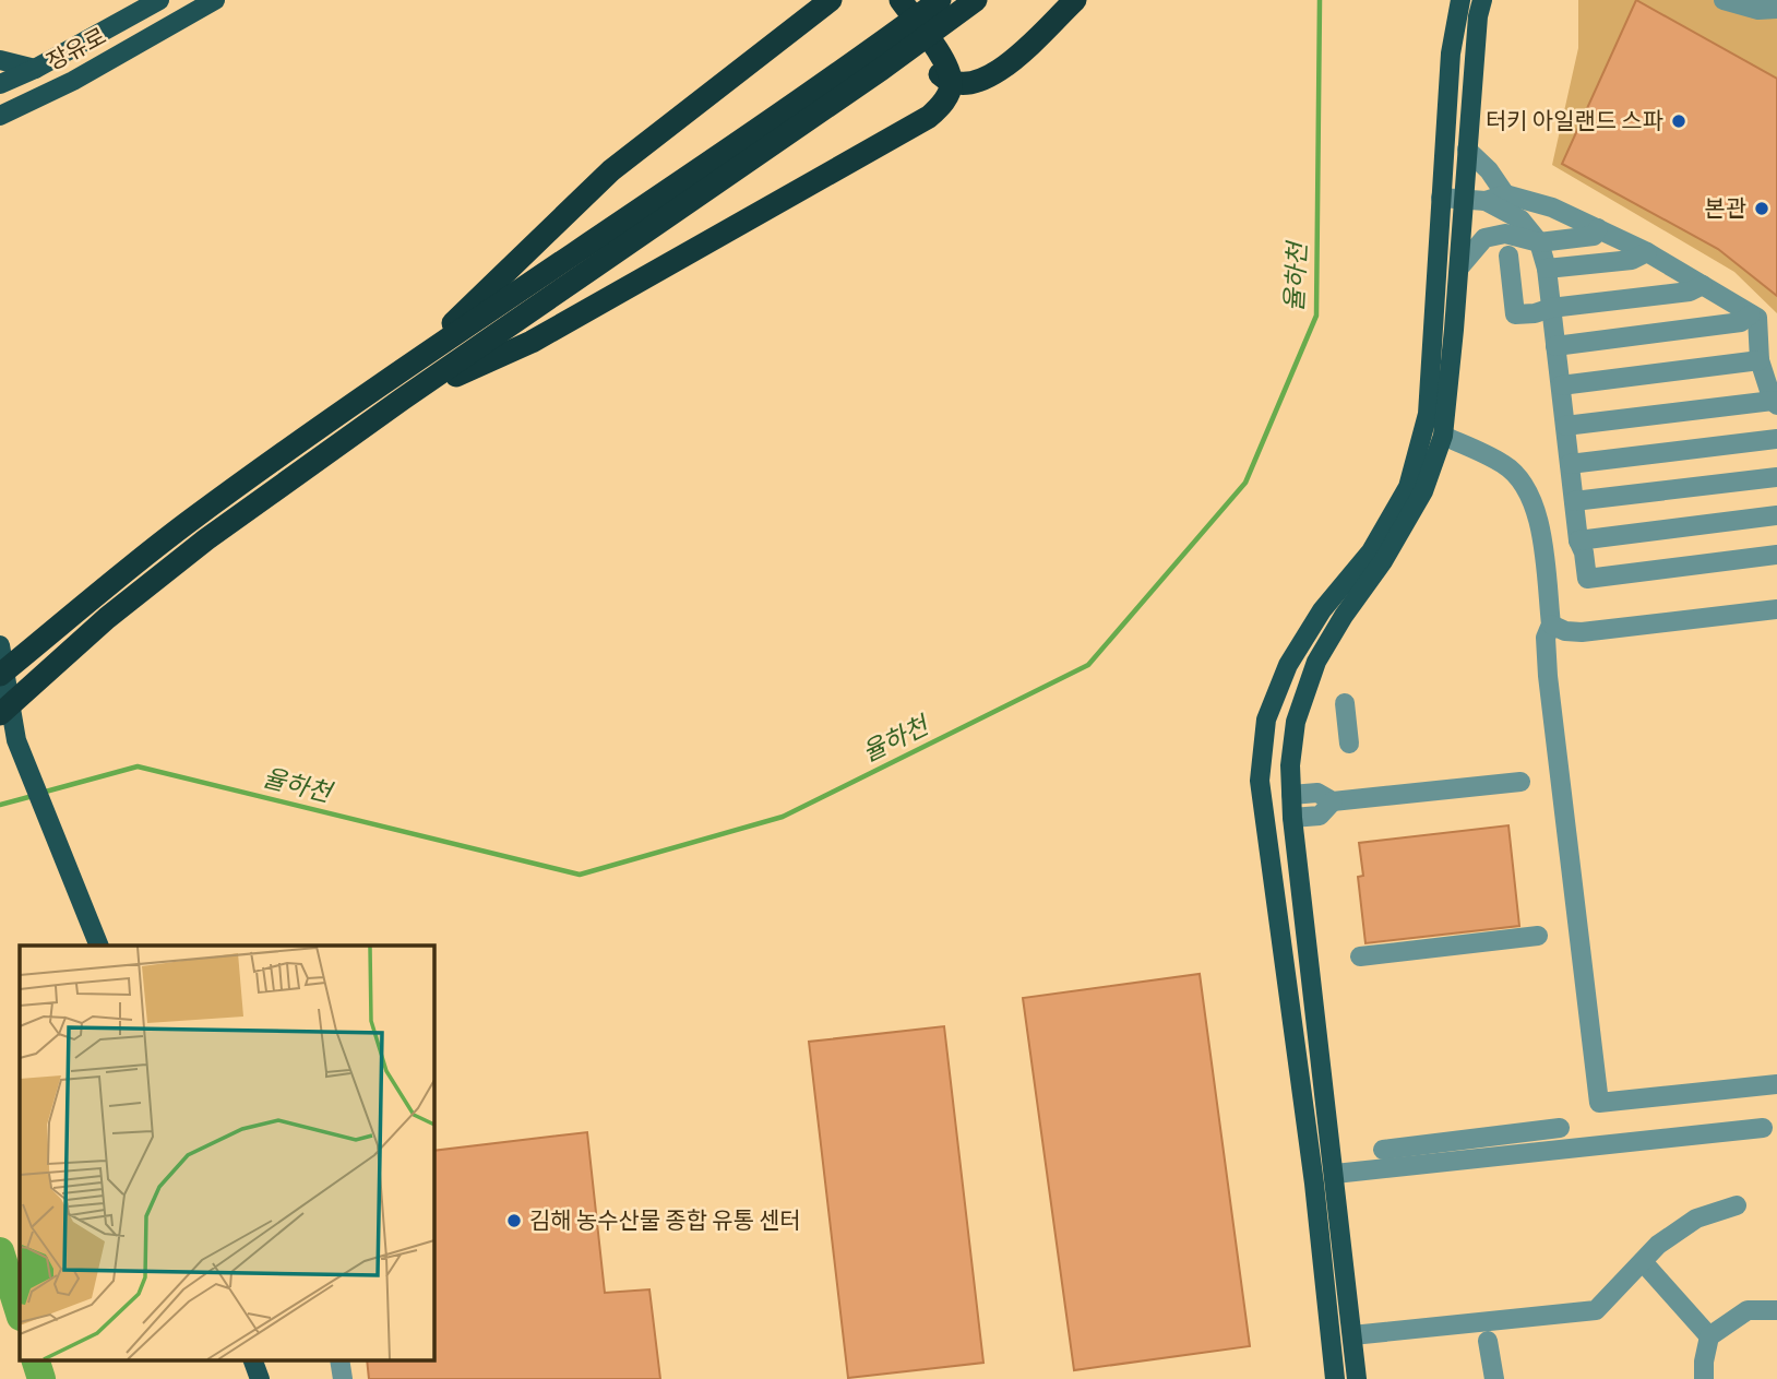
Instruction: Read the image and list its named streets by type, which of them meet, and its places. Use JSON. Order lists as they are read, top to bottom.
{
  "streets": {
    "main road": ["장유로"]
  },
  "water": ["율하천"],
  "places": ["터키 아일랜드 스파", "본관", "김해 농수산물 종합 유통 센터"]
}
